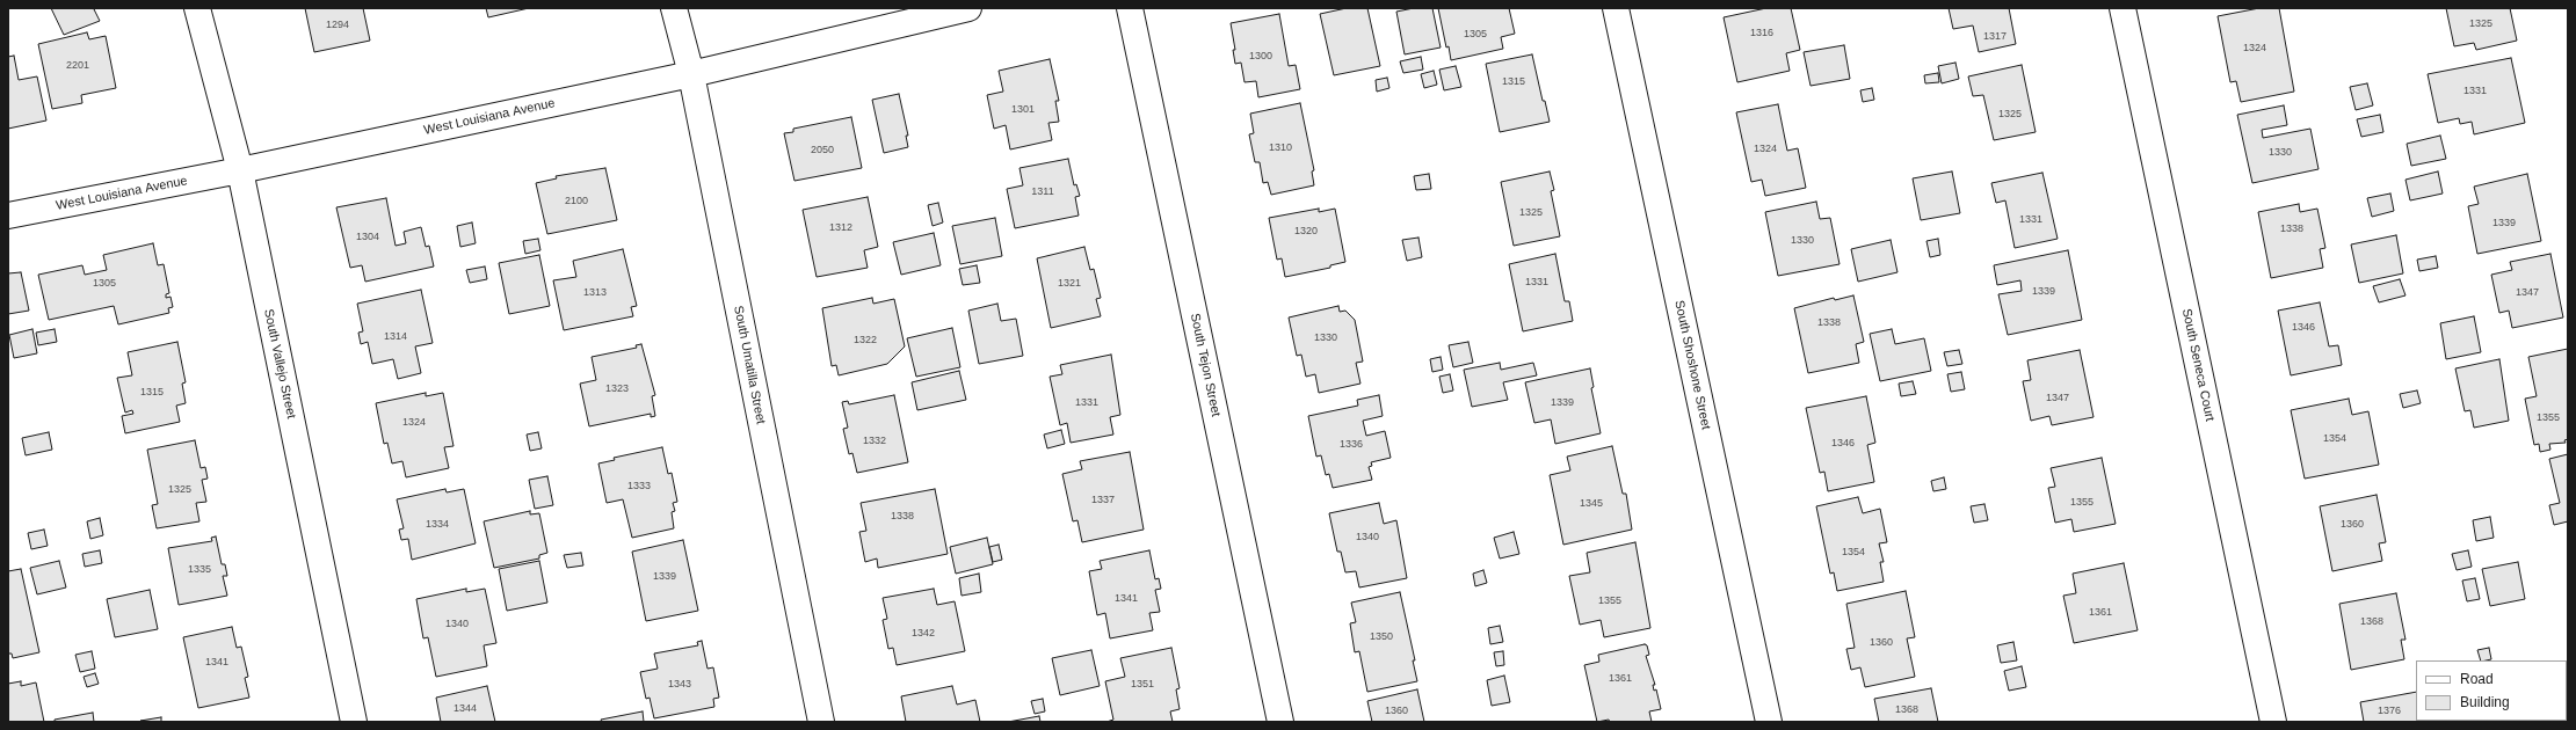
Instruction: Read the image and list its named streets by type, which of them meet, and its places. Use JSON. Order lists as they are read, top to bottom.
{
  "streets": {
    "street": [
      "West Louisiana Avenue",
      "South Vallejo Street",
      "South Umatilla Street",
      "South Tejon Street",
      "South Shoshone Street",
      "South Seneca Court"
    ]
  },
  "crossings": [
    ["West Louisiana Avenue", "South Vallejo Street"],
    ["West Louisiana Avenue", "South Umatilla Street"]
  ],
  "house_numbers": [
    "1325",
    "1294",
    "1316",
    "1305",
    "1317",
    "1324",
    "1300",
    "2201",
    "1315",
    "1331",
    "1301",
    "1325",
    "1310",
    "1324",
    "2050",
    "1330",
    "1311",
    "2100",
    "1325",
    "1331",
    "1339",
    "1312",
    "1338",
    "1320",
    "1304",
    "1330",
    "1331",
    "1305",
    "1321",
    "1339",
    "1313",
    "1347",
    "1338",
    "1346",
    "1314",
    "1330",
    "1322",
    "1323",
    "1315",
    "1347",
    "1331",
    "1339",
    "1355",
    "1324",
    "1354",
    "1332",
    "1346",
    "1336",
    "1333",
    "1325",
    "1337",
    "1355",
    "1345",
    "1338",
    "1334",
    "1360",
    "1340",
    "1354",
    "1335",
    "1339",
    "1341",
    "1355",
    "1361",
    "1368",
    "1340",
    "1342",
    "1350",
    "1360",
    "1341",
    "1361",
    "1343",
    "1351",
    "1344",
    "1368",
    "1360",
    "1376"
  ],
  "legend": ["Road", "Building"]
}
